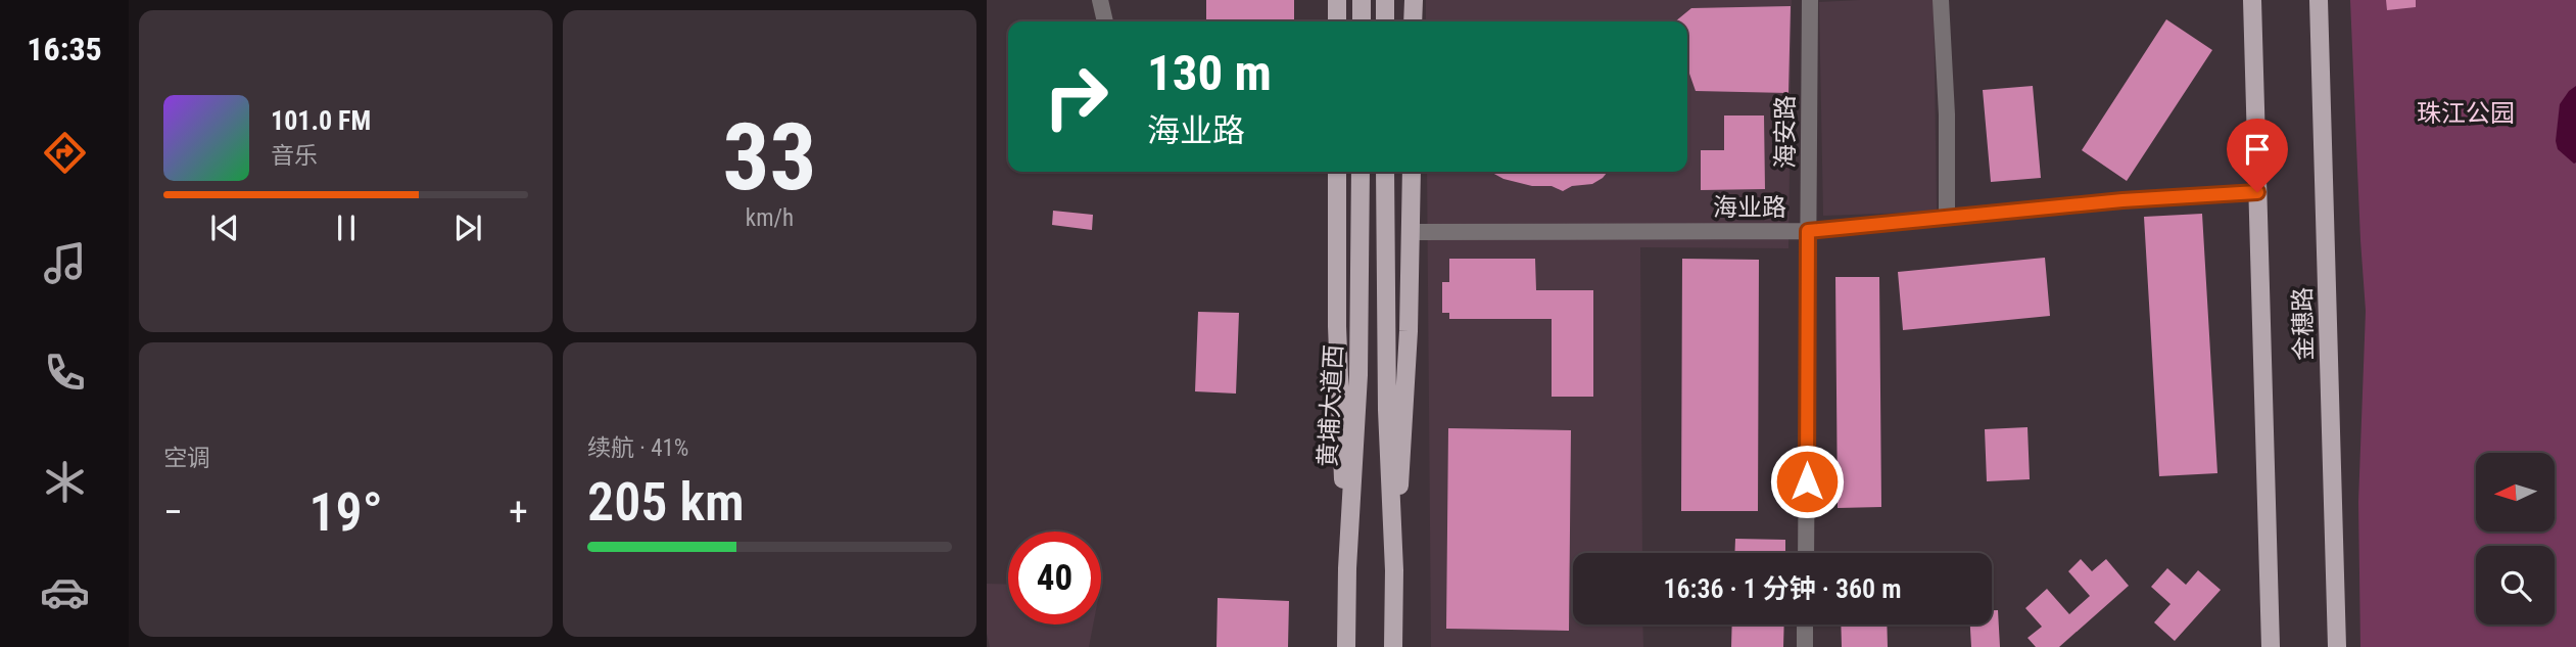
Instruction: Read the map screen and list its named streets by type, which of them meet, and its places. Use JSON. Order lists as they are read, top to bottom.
{
  "streets": {
    "main road": ["金穗路", "黄埔大道西"],
    "street": ["海安路", "海业路"]
  },
  "crossings": [
    ["海安路", "海业路"],
    ["海业路", "金穗路"]
  ],
  "parks": ["珠江公园"],
  "north": "left",
  "page": {
    "tabs": "16:35",
    "tile": [
      ["33", "km/h"],
      "空调",
      ["续航 · 41%", "205 km"]
    ],
    "turn": ["130 m", "海业路"],
    "song": ["101.0 FM", "音乐"],
    "heat": ["−", "19°", "+"],
    "limit": "40",
    "trip": "16:36 · 1 分钟 · 360 m"
  }
}
